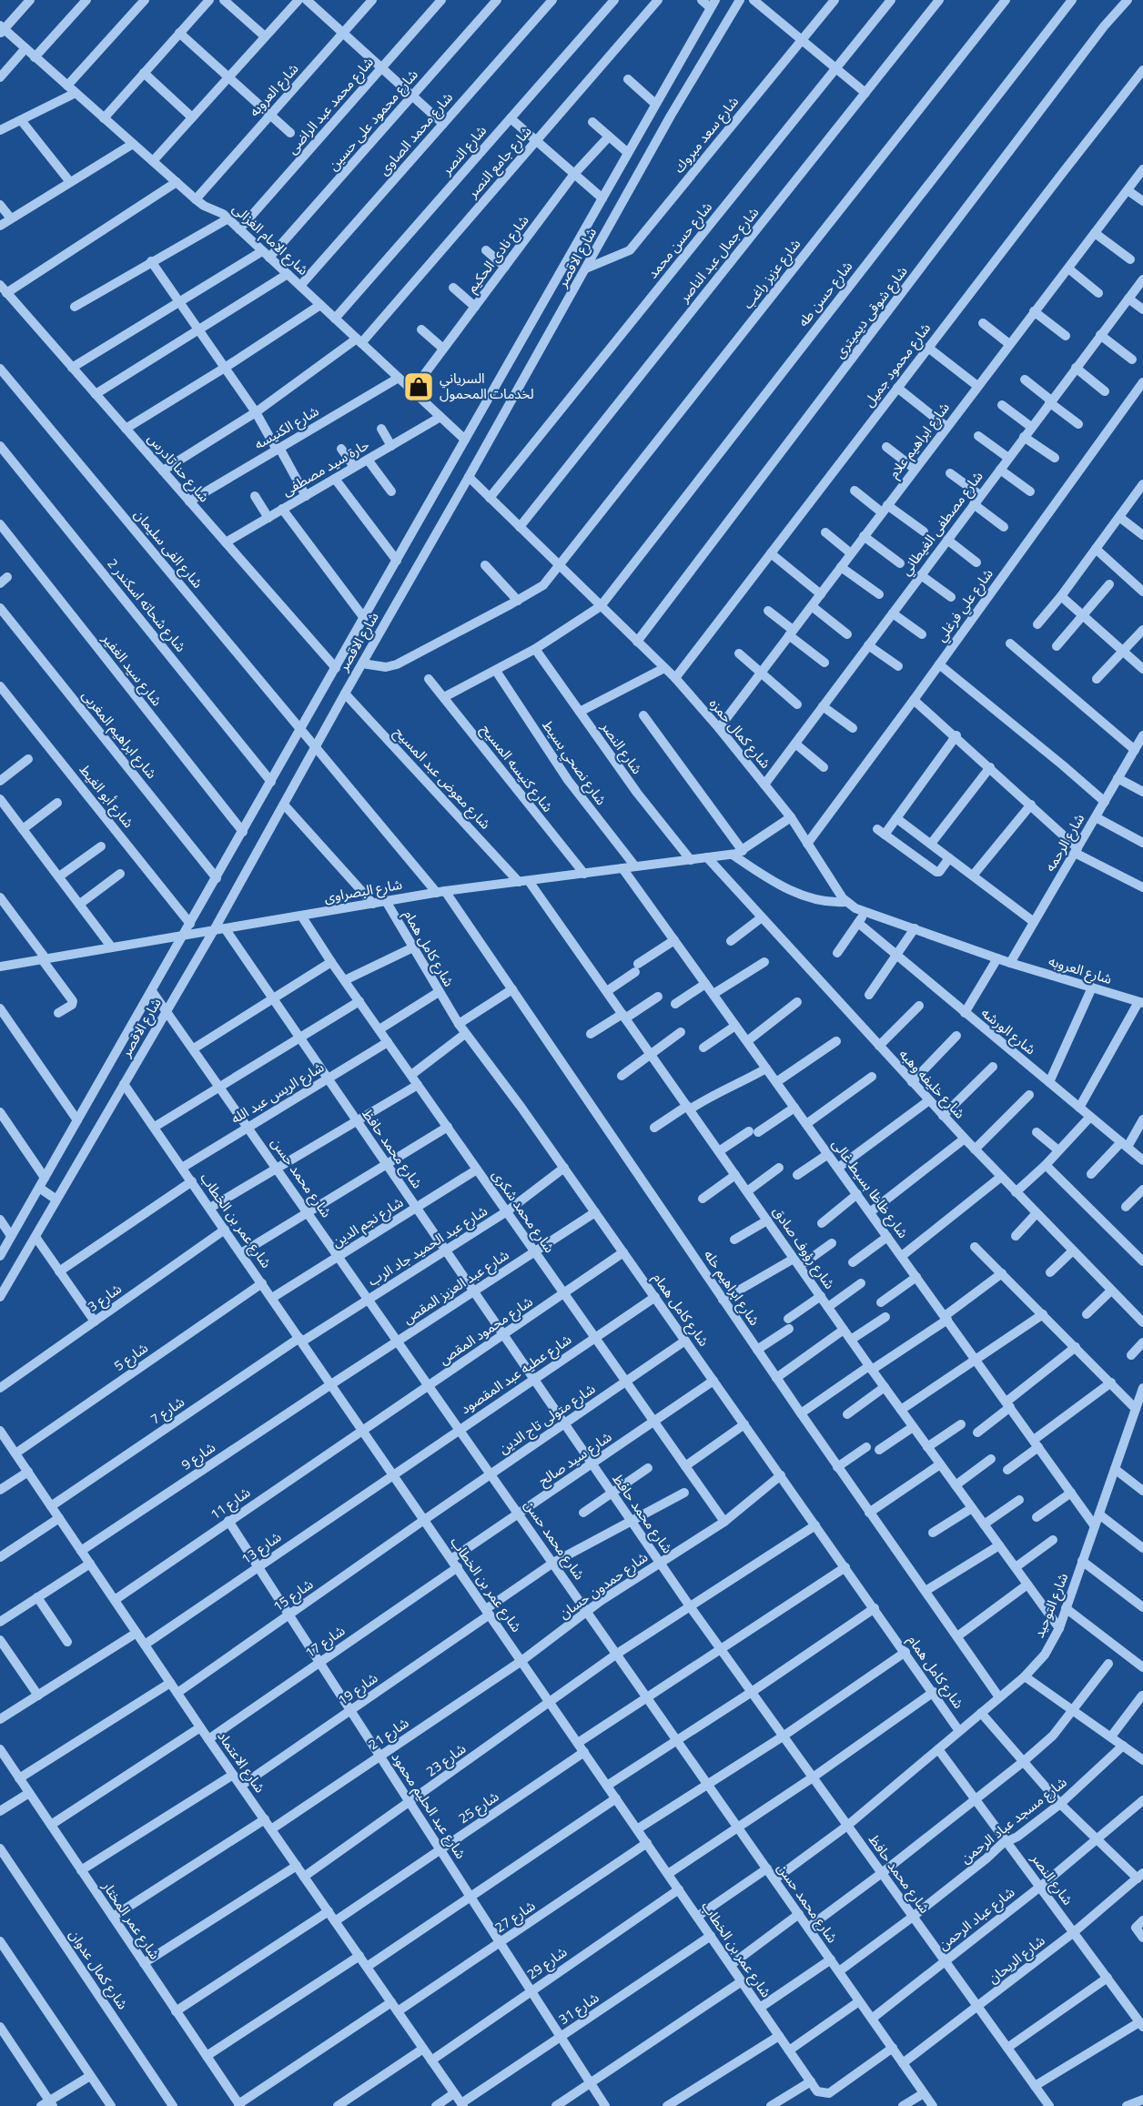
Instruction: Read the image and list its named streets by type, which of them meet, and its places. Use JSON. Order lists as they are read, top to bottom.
{
  "streets": {
    "street": [
      "شارع العروبه",
      "شارع محمد عبد الراضى",
      "شارع محمود على حسين",
      "شارع محمد الصاوى",
      "شارع سعد مبروك",
      "شارع النصر",
      "شارع جامع النصر",
      "شارع الامام الغزالى",
      "شارع حسن محمد",
      "شارع نادى الحكيم",
      "شارع جمال عبد الناصر",
      "شارع الاقصر",
      "شارع عزيز راغب",
      "شارع حسن طه",
      "شارع شوقى ديميترى",
      "شارع محمود جميل",
      "شارع الكنيسه",
      "شارع ابراهيم علام",
      "شارع حنا تادرس",
      "حارة سيد مصطفى",
      "شارع مصطفى الغيطاني",
      "شارع الفى سليمان",
      "شارع شحاته اسكندر 2",
      "شارع علي فرغلي",
      "شارع سيد الغفير",
      "شارع كمال حمزه",
      "شارع ابراهيم المغربى",
      "شارع نصحي بسيط",
      "شارع كنيسه المسيح",
      "شارع معوض عبد المسيح",
      "شارع أبو الغيط",
      "شارع الرحمه",
      "شارع البصراوى",
      "شارع كامل همام",
      "شارع الورشه",
      "شارع خليفه وهبه",
      "شارع الريس عبد الله",
      "شارع محمد حافظ",
      "شارع محمد حسن",
      "شارع ظاظا بسيط غالى",
      "شارع محمد شكرى",
      "شارع عمر بن الخطاب",
      "شارع نجم الدين",
      "شارع عبد الحميد جاد الرب",
      "شارع رؤوف صادق",
      "شارع عبد العزيز المقص",
      "شارع ابراهيم خله",
      "شارع 3",
      "شارع محمود المقص",
      "شارع 5",
      "شارع عطيه عبد المقصود",
      "شارع 7",
      "شارع متولى تاج الدين",
      "شارع 9",
      "شارع سيد صالح",
      "شارع 11",
      "شارع 13",
      "شارع حمدون حسان",
      "شارع 15",
      "شارع التوحيد",
      "شارع 17",
      "شارع 19",
      "شارع 21",
      "شارع 23",
      "شارع الاعتماد",
      "شارع عبد الحليم محمود",
      "شارع 25",
      "شارع مسجد عباد الرحمن",
      "شارع 27",
      "شارع عباد الرحمن",
      "شارع عمر المختار",
      "شارع الريحان",
      "شارع 29",
      "شارع كمال عدوان",
      "شارع 31"
    ]
  },
  "crossings": [
    ["شارع العروبه", "شارع الامام الغزالى"],
    ["شارع العروبه", "شارع الرحمه"],
    ["شارع محمد عبد الراضى", "شارع الامام الغزالى"],
    ["شارع محمود على حسين", "شارع الامام الغزالى"],
    ["شارع محمود على حسين", "شارع حنا تادرس"],
    ["شارع محمد الصاوى", "شارع الامام الغزالى"],
    ["شارع سعد مبروك", "شارع الاقصر"],
    ["شارع النصر", "شارع الامام الغزالى"],
    ["شارع النصر", "شارع حسن طه"],
    ["شارع النصر", "شارع البصراوى"],
    ["شارع النصر", "شارع التوحيد"],
    ["شارع النصر", "شارع مسجد عباد الرحمن"],
    ["شارع النصر", "شارع عباد الرحمن"],
    ["شارع النصر", "شارع الريحان"],
    ["شارع جامع النصر", "شارع الامام الغزالى"],
    ["شارع جامع النصر", "شارع حنا تادرس"],
    ["شارع الامام الغزالى", "شارع نادى الحكيم"],
    ["شارع الامام الغزالى", "شارع الاقصر"],
    ["شارع الامام الغزالى", "شارع الكنيسه"],
    ["شارع الامام الغزالى", "حارة سيد مصطفى"],
    ["شارع حسن محمد", "شارع كمال حمزه"],
    ["شارع جمال عبد الناصر", "شارع كمال حمزه"],
    ["شارع الاقصر", "شارع عزيز راغب"],
    ["شارع الاقصر", "شارع حنا تادرس"],
    ["شارع الاقصر", "شارع الفى سليمان"],
    ["شارع الاقصر", "شارع شحاته اسكندر 2"],
    ["شارع الاقصر", "شارع سيد الغفير"],
    ["شارع الاقصر", "شارع كمال حمزه"],
    ["شارع الاقصر", "شارع ابراهيم المغربى"],
    ["شارع الاقصر", "شارع معوض عبد المسيح"],
    ["شارع الاقصر", "شارع أبو الغيط"],
    ["شارع الاقصر", "شارع البصراوى"],
    ["شارع الاقصر", "شارع محمد حسن"],
    ["شارع الاقصر", "شارع عمر بن الخطاب"],
    ["شارع عزيز راغب", "شارع كمال حمزه"],
    ["شارع حسن طه", "شارع كمال حمزه"],
    ["شارع حسن طه", "شارع نصحي بسيط"],
    ["شارع حسن طه", "شارع كنيسه المسيح"],
    ["شارع شوقى ديميترى", "شارع كمال حمزه"],
    ["شارع محمود جميل", "شارع كمال حمزه"],
    ["شارع الكنيسه", "شارع حنا تادرس"],
    ["شارع ابراهيم علام", "شارع كمال حمزه"],
    ["شارع حنا تادرس", "حارة سيد مصطفى"],
    ["شارع مصطفى الغيطاني", "شارع كمال حمزه"],
    ["شارع الفى سليمان", "شارع البصراوى"],
    ["شارع الفى سليمان", "شارع ابراهيم خله"],
    ["شارع علي فرغلي", "شارع كمال حمزه"],
    ["شارع كمال حمزه", "شارع البصراوى"],
    ["شارع نصحي بسيط", "شارع البصراوى"],
    ["شارع كنيسه المسيح", "شارع البصراوى"],
    ["شارع معوض عبد المسيح", "شارع البصراوى"],
    ["شارع معوض عبد المسيح", "شارع رؤوف صادق"],
    ["شارع البصراوى", "شارع كامل همام"],
    ["شارع البصراوى", "شارع خليفه وهبه"],
    ["شارع البصراوى", "شارع محمد حافظ"],
    ["شارع البصراوى", "شارع ظاظا بسيط غالى"],
    ["شارع البصراوى", "شارع محمد شكرى"],
    ["شارع البصراوى", "شارع رؤوف صادق"],
    ["شارع البصراوى", "شارع ابراهيم خله"],
    ["شارع كامل همام", "شارع عبد الحميد جاد الرب"],
    ["شارع كامل همام", "شارع عبد العزيز المقص"],
    ["شارع كامل همام", "شارع محمود المقص"],
    ["شارع كامل همام", "شارع عطيه عبد المقصود"],
    ["شارع كامل همام", "شارع متولى تاج الدين"],
    ["شارع كامل همام", "شارع سيد صالح"],
    ["شارع كامل همام", "شارع حمدون حسان"],
    ["شارع كامل همام", "شارع التوحيد"],
    ["شارع كامل همام", "شارع 23"],
    ["شارع الريس عبد الله", "شارع محمد حافظ"],
    ["شارع الريس عبد الله", "شارع محمد حسن"],
    ["شارع الريس عبد الله", "شارع محمد شكرى"],
    ["شارع الريس عبد الله", "شارع عمر بن الخطاب"],
    ["شارع محمد حافظ", "شارع نجم الدين"],
    ["شارع محمد حافظ", "شارع عبد الحميد جاد الرب"],
    ["شارع محمد حافظ", "شارع عبد العزيز المقص"],
    ["شارع محمد حافظ", "شارع محمود المقص"],
    ["شارع محمد حافظ", "شارع عطيه عبد المقصود"],
    ["شارع محمد حافظ", "شارع متولى تاج الدين"],
    ["شارع محمد حافظ", "شارع سيد صالح"],
    ["شارع محمد حافظ", "شارع حمدون حسان"],
    ["شارع محمد حافظ", "شارع التوحيد"],
    ["شارع محمد حافظ", "شارع 19"],
    ["شارع محمد حافظ", "شارع 23"],
    ["شارع محمد حافظ", "شارع مسجد عباد الرحمن"],
    ["شارع محمد حافظ", "شارع عباد الرحمن"],
    ["شارع محمد حافظ", "شارع الريحان"],
    ["شارع محمد حسن", "شارع عمر بن الخطاب"],
    ["شارع محمد حسن", "شارع نجم الدين"],
    ["شارع محمد حسن", "شارع عبد الحميد جاد الرب"],
    ["شارع محمد حسن", "شارع عبد العزيز المقص"],
    ["شارع محمد حسن", "شارع محمود المقص"],
    ["شارع محمد حسن", "شارع عطيه عبد المقصود"],
    ["شارع محمد حسن", "شارع متولى تاج الدين"],
    ["شارع محمد حسن", "شارع سيد صالح"],
    ["شارع محمد حسن", "شارع حمدون حسان"],
    ["شارع محمد حسن", "شارع التوحيد"],
    ["شارع محمد حسن", "شارع 19"],
    ["شارع محمد حسن", "شارع 23"],
    ["شارع محمد حسن", "شارع مسجد عباد الرحمن"],
    ["شارع محمد حسن", "شارع عباد الرحمن"],
    ["شارع محمد حسن", "شارع الريحان"],
    ["شارع ظاظا بسيط غالى", "شارع التوحيد"],
    ["شارع محمد شكرى", "شارع نجم الدين"],
    ["شارع محمد شكرى", "شارع عبد الحميد جاد الرب"],
    ["شارع محمد شكرى", "شارع عبد العزيز المقص"],
    ["شارع محمد شكرى", "شارع محمود المقص"],
    ["شارع محمد شكرى", "شارع عطيه عبد المقصود"],
    ["شارع محمد شكرى", "شارع متولى تاج الدين"],
    ["شارع محمد شكرى", "شارع سيد صالح"],
    ["شارع محمد شكرى", "شارع حمدون حسان"],
    ["شارع عمر بن الخطاب", "شارع نجم الدين"],
    ["شارع عمر بن الخطاب", "شارع عبد الحميد جاد الرب"],
    ["شارع عمر بن الخطاب", "شارع عبد العزيز المقص"],
    ["شارع عمر بن الخطاب", "شارع 3"],
    ["شارع عمر بن الخطاب", "شارع محمود المقص"],
    ["شارع عمر بن الخطاب", "شارع 5"],
    ["شارع عمر بن الخطاب", "شارع عطيه عبد المقصود"],
    ["شارع عمر بن الخطاب", "شارع 7"],
    ["شارع عمر بن الخطاب", "شارع متولى تاج الدين"],
    ["شارع عمر بن الخطاب", "شارع 9"],
    ["شارع عمر بن الخطاب", "شارع سيد صالح"],
    ["شارع عمر بن الخطاب", "شارع 11"],
    ["شارع عمر بن الخطاب", "شارع 13"],
    ["شارع عمر بن الخطاب", "شارع حمدون حسان"],
    ["شارع عمر بن الخطاب", "شارع 15"],
    ["شارع عمر بن الخطاب", "شارع 17"],
    ["شارع عمر بن الخطاب", "شارع 19"],
    ["شارع عمر بن الخطاب", "شارع 21"],
    ["شارع عمر بن الخطاب", "شارع 23"],
    ["شارع عمر بن الخطاب", "شارع 25"],
    ["شارع عمر بن الخطاب", "شارع 27"],
    ["شارع عمر بن الخطاب", "شارع 29"],
    ["شارع عمر بن الخطاب", "شارع 31"],
    ["شارع عبد الحميد جاد الرب", "شارع 7"],
    ["شارع رؤوف صادق", "شارع التوحيد"],
    ["شارع عبد العزيز المقص", "شارع 9"],
    ["شارع ابراهيم خله", "شارع التوحيد"],
    ["شارع محمود المقص", "شارع 11"],
    ["شارع 5", "شارع الاعتماد"],
    ["شارع عطيه عبد المقصود", "شارع 13"],
    ["شارع 7", "شارع الاعتماد"],
    ["شارع متولى تاج الدين", "شارع 15"],
    ["شارع 9", "شارع الاعتماد"],
    ["شارع سيد صالح", "شارع 17"],
    ["شارع 11", "شارع الاعتماد"],
    ["شارع 11", "شارع عبد الحليم محمود"],
    ["شارع 13", "شارع الاعتماد"],
    ["شارع 13", "شارع عبد الحليم محمود"],
    ["شارع حمدون حسان", "شارع 21"],
    ["شارع 15", "شارع الاعتماد"],
    ["شارع 15", "شارع عبد الحليم محمود"],
    ["شارع 17", "شارع الاعتماد"],
    ["شارع 17", "شارع عبد الحليم محمود"],
    ["شارع 19", "شارع الاعتماد"],
    ["شارع 19", "شارع عبد الحليم محمود"],
    ["شارع 21", "شارع الاعتماد"],
    ["شارع 21", "شارع عبد الحليم محمود"],
    ["شارع 23", "شارع الاعتماد"],
    ["شارع 23", "شارع عبد الحليم محمود"],
    ["شارع الاعتماد", "شارع 25"],
    ["شارع الاعتماد", "شارع 27"],
    ["شارع الاعتماد", "شارع 29"],
    ["شارع الاعتماد", "شارع 31"],
    ["شارع عبد الحليم محمود", "شارع 25"],
    ["شارع عبد الحليم محمود", "شارع 27"],
    ["شارع عبد الحليم محمود", "شارع 29"],
    ["شارع عبد الحليم محمود", "شارع 31"]
  ],
  "places": {
    "shop": ["السرياني لخدمات المحمول"]
  }
}
